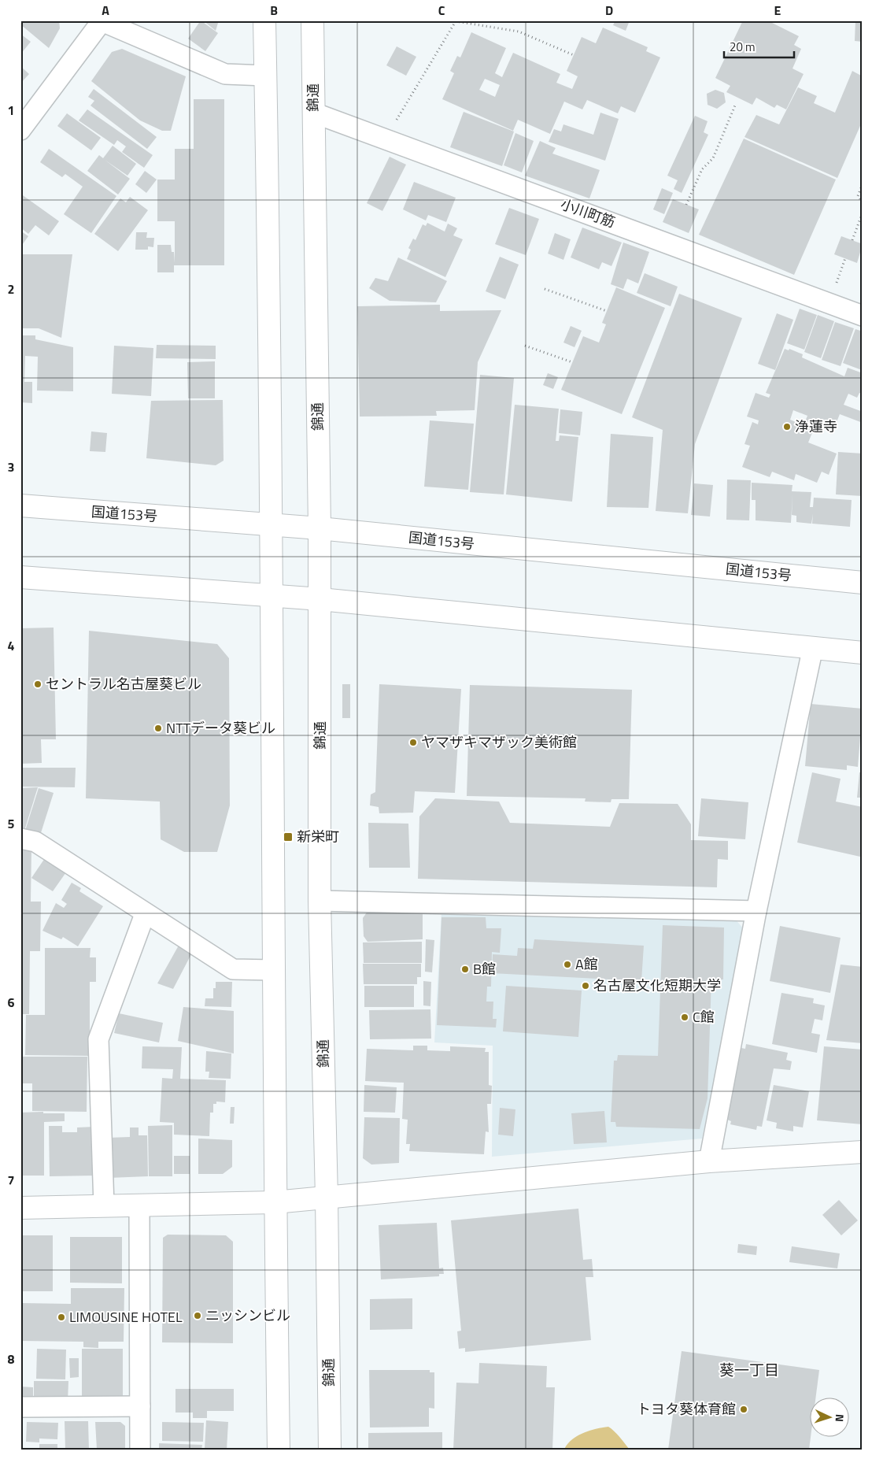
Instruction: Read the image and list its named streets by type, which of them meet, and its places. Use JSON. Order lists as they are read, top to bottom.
{
  "streets": {
    "main road": ["錦通", "国道153号"],
    "street": ["小川町筋"]
  },
  "crossings": [
    ["錦通", "小川町筋"],
    ["錦通", "国道153号"]
  ],
  "districts": ["葵一丁目"],
  "places": {
    "other": [
      "浄蓮寺",
      "セントラル名古屋葵ビル",
      "NTTデータ葵ビル",
      "ヤマザキマザック美術館",
      "A館",
      "B館",
      "名古屋文化短期大学",
      "C館",
      "ニッシンビル",
      "LIMOUSINE HOTEL",
      "トヨタ葵体育館"
    ],
    "transit": ["新栄町"]
  },
  "scale_bar": "20 m",
  "north": "right",
  "grid": {
    "columns": [
      "A",
      "B",
      "C",
      "D",
      "E"
    ],
    "rows": [
      "1",
      "2",
      "3",
      "4",
      "5",
      "6",
      "7",
      "8"
    ]
  }
}
